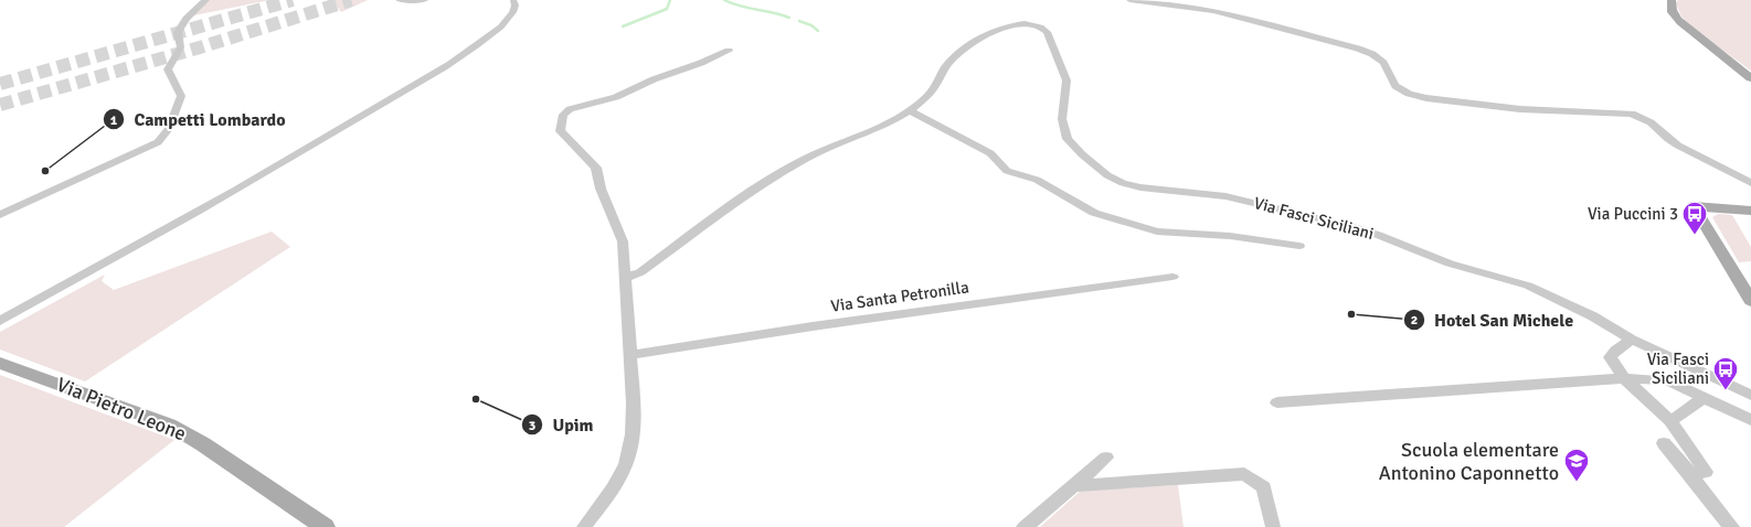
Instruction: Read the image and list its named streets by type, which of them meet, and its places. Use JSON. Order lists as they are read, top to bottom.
{
  "streets": {
    "main road": ["Via Pietro Leone"],
    "street": ["Via Fasci Siciliani", "Via Santa Petronilla"]
  },
  "places": {
    "other": ["Campetti Lombardo", "Hotel San Michele", "Upim"],
    "bus stop": ["Via Puccini 3", "Via Fasci Siciliani"],
    "school or university": ["Scuola elementare Antonino Caponnetto"]
  }
}
